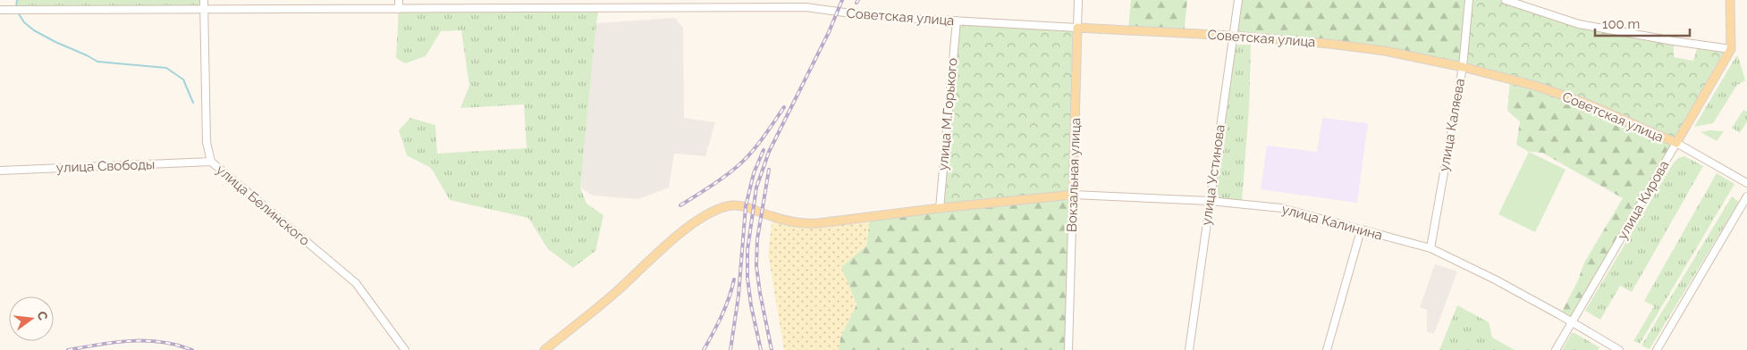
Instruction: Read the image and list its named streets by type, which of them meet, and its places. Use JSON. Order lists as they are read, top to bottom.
{
  "streets": {
    "main road": ["Советская улица", "Вокзальная улица", "улица Кирова"],
    "street": [
      "улица М.Горького",
      "улица Каляева",
      "улица Свободы",
      "улица Устинова",
      "улица Белинского",
      "улица Калинина"
    ]
  },
  "crossings": [
    ["Советская улица", "улица М.Горького"],
    ["Советская улица", "улица Каляева"],
    ["Советская улица", "Вокзальная улица"],
    ["Советская улица", "улица Устинова"],
    ["Советская улица", "улица Кирова"],
    ["Советская улица", "улица Белинского"],
    ["улица Каляева", "улица Калинина"],
    ["улица Свободы", "улица Белинского"],
    ["Вокзальная улица", "улица Калинина"],
    ["улица Устинова", "улица Калинина"],
    ["улица Кирова", "улица Калинина"]
  ],
  "scale_bar": "100 m",
  "north": "right"
}
